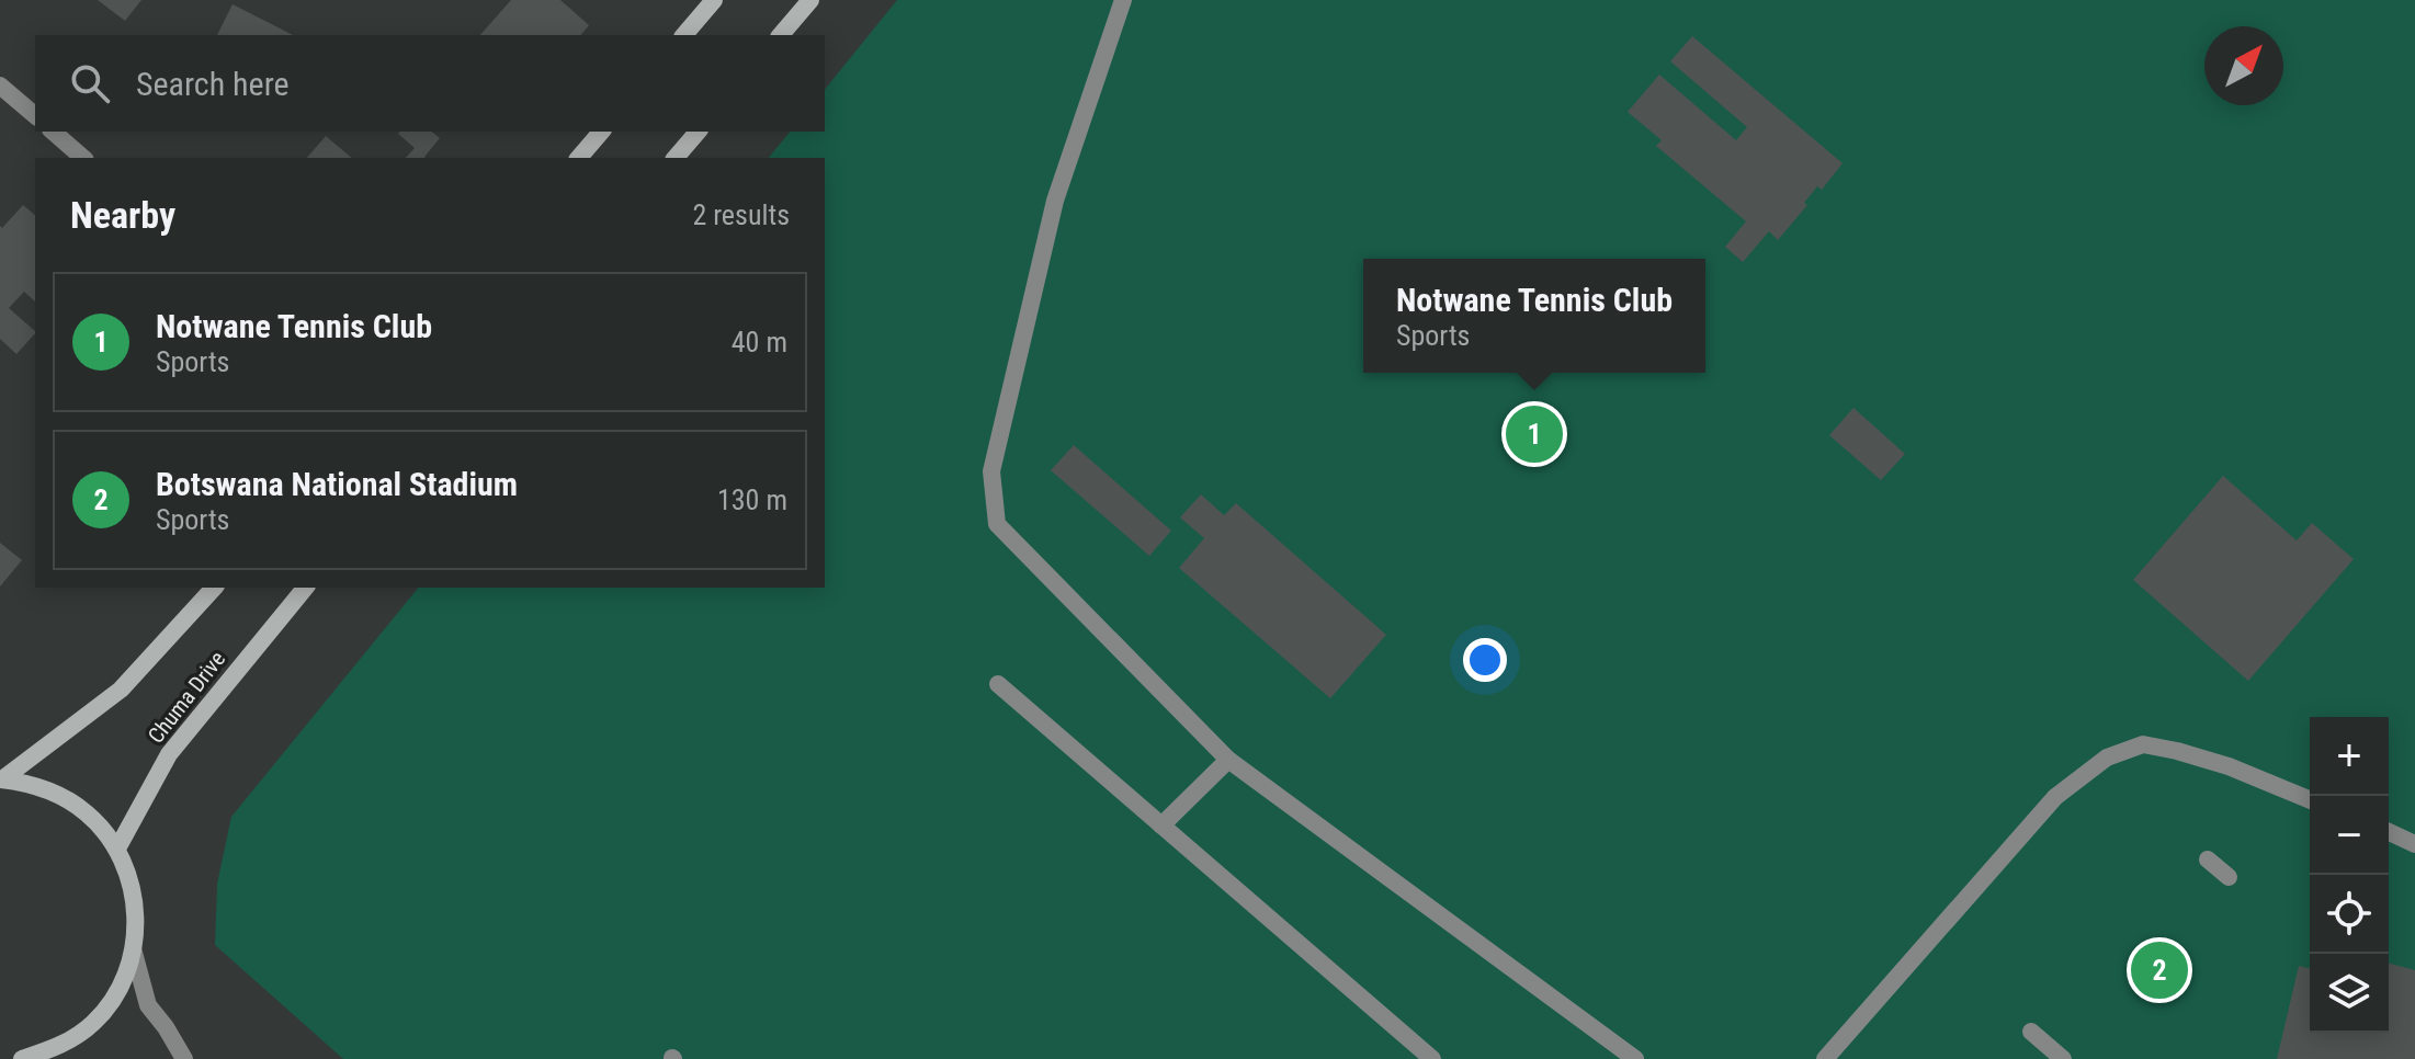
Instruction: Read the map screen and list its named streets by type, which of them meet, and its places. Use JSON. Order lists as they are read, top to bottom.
{
  "streets": {
    "main road": ["Chuma Drive"]
  },
  "north": "top right",
  "page": {
    "search": "Search here",
    "heading": ["Nearby", "2 results"],
    "popup": ["Notwane Tennis Club", "Sports"],
    "list": [
      {
        "mark": "1",
        "name": "Notwane Tennis Club",
        "note": "Sports",
        "value": "40 m"
      },
      {
        "mark": "2",
        "name": "Botswana National Stadium",
        "note": "Sports",
        "value": "130 m"
      }
    ],
    "pins": ["1", "2"],
    "map_buttons": ["+", "−"]
  }
}
